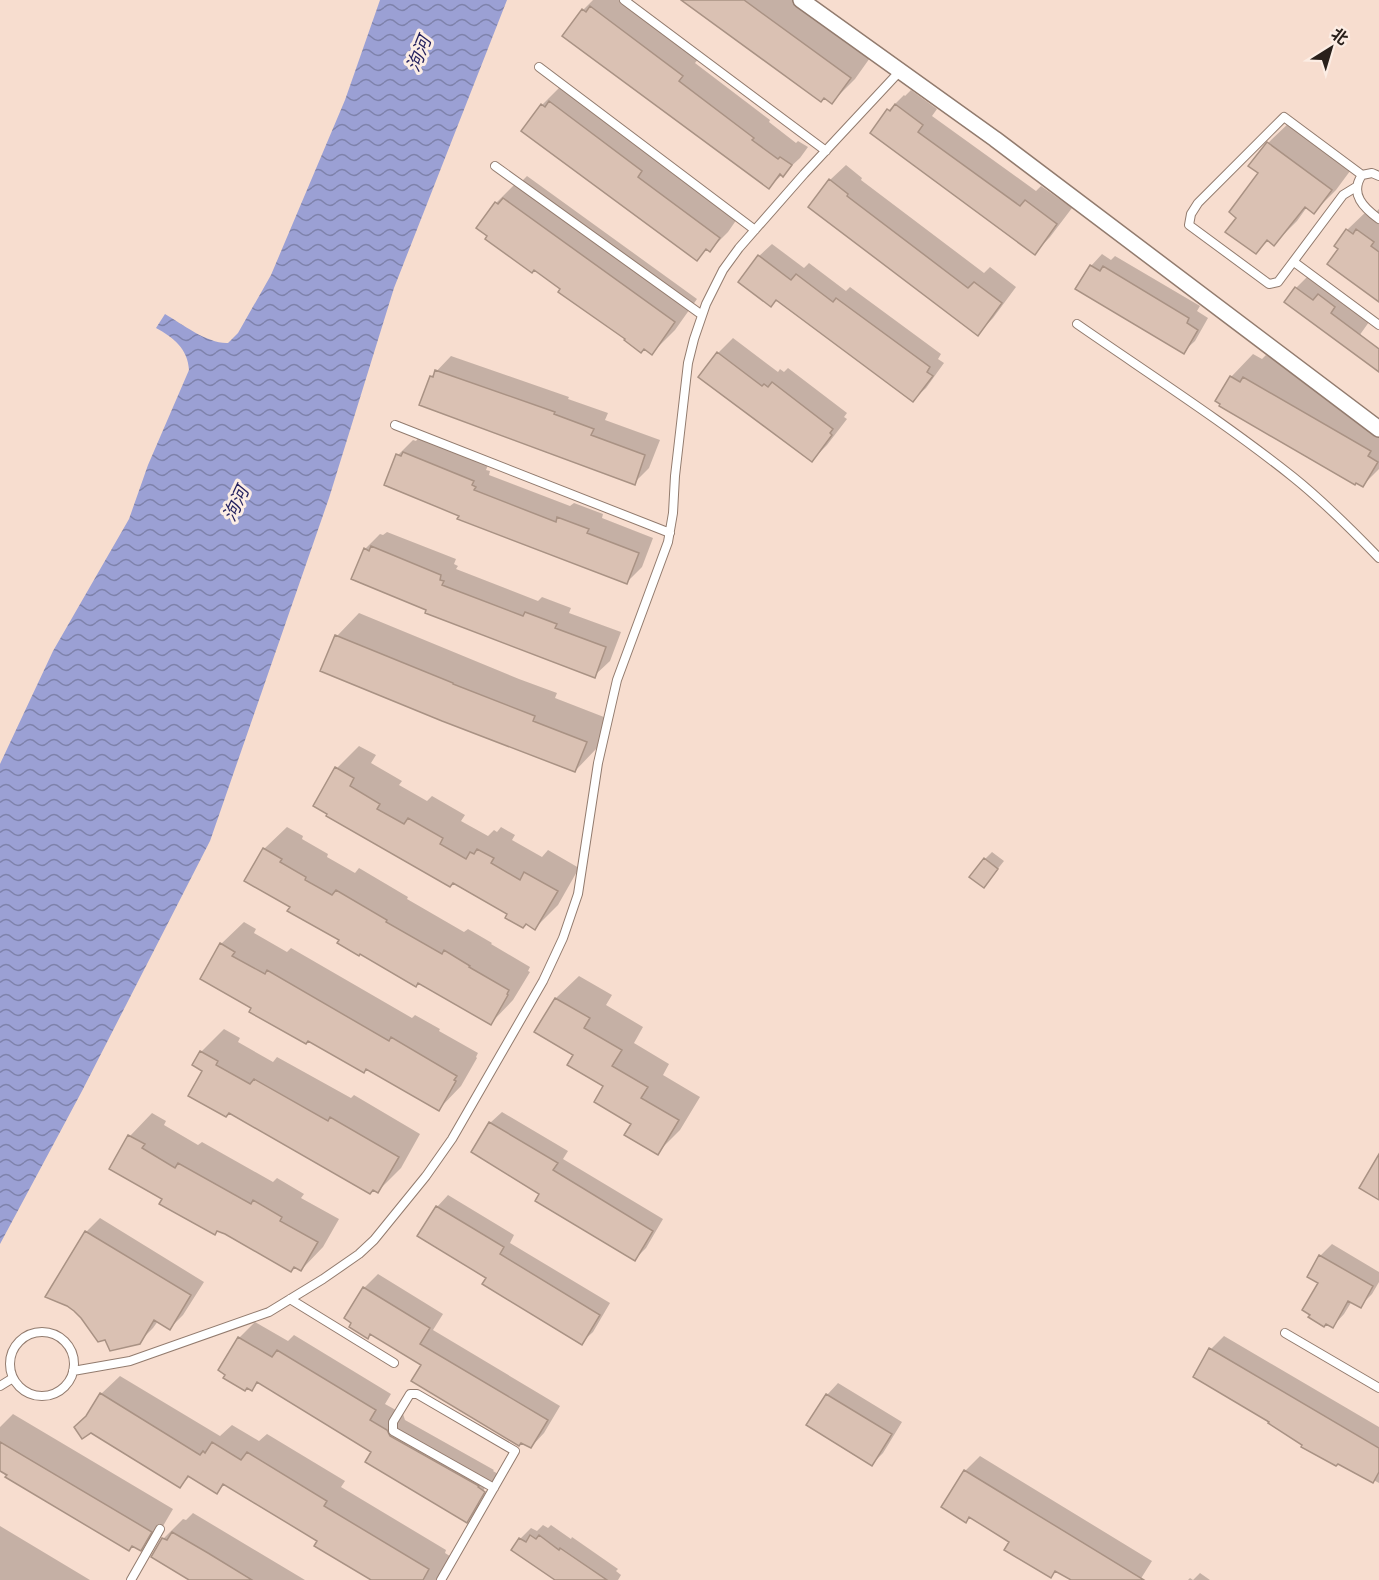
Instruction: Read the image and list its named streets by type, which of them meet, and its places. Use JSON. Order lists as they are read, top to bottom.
{
  "water": ["泃河"],
  "north": "top right"
}
